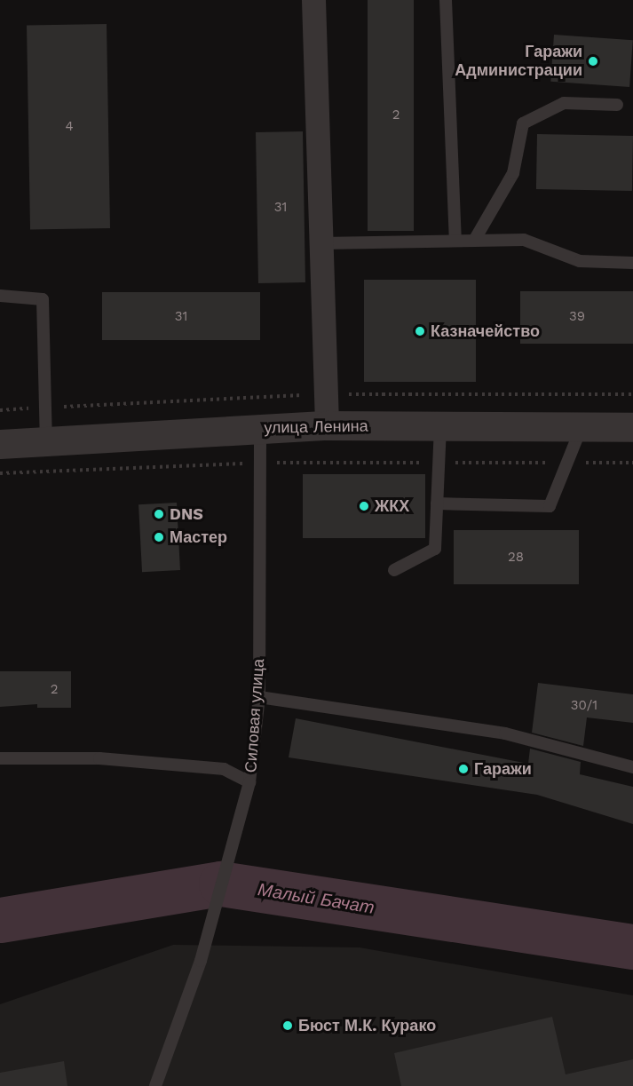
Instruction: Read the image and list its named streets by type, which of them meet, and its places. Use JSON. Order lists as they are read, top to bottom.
{
  "streets": {
    "street": ["улица Ленина"],
    "lane": ["Силовая улица"]
  },
  "crossings": [
    ["улица Ленина", "Силовая улица"]
  ],
  "water": ["Малый Бачат"],
  "places": [
    "Гаражи Администрации",
    "Казначейство",
    "ЖКХ",
    "DNS",
    "Мастер",
    "Гаражи",
    "Бюст М.К. Курако"
  ],
  "house_numbers": [
    "2",
    "4",
    "31",
    "31",
    "39",
    "28",
    "2",
    "30/1"
  ]
}
